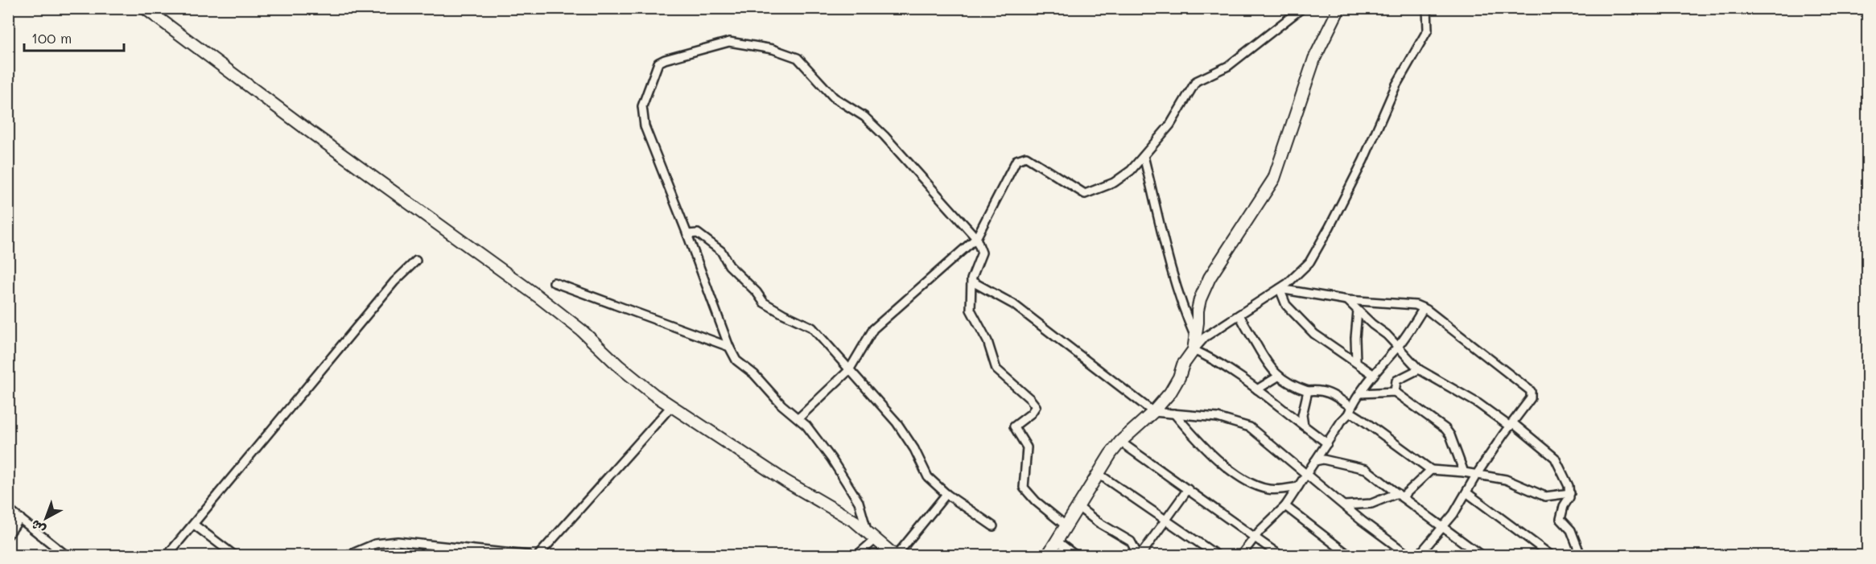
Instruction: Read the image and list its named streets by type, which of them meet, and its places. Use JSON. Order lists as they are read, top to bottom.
{
  "scale_bar": "100 m",
  "north": "bottom left"
}
